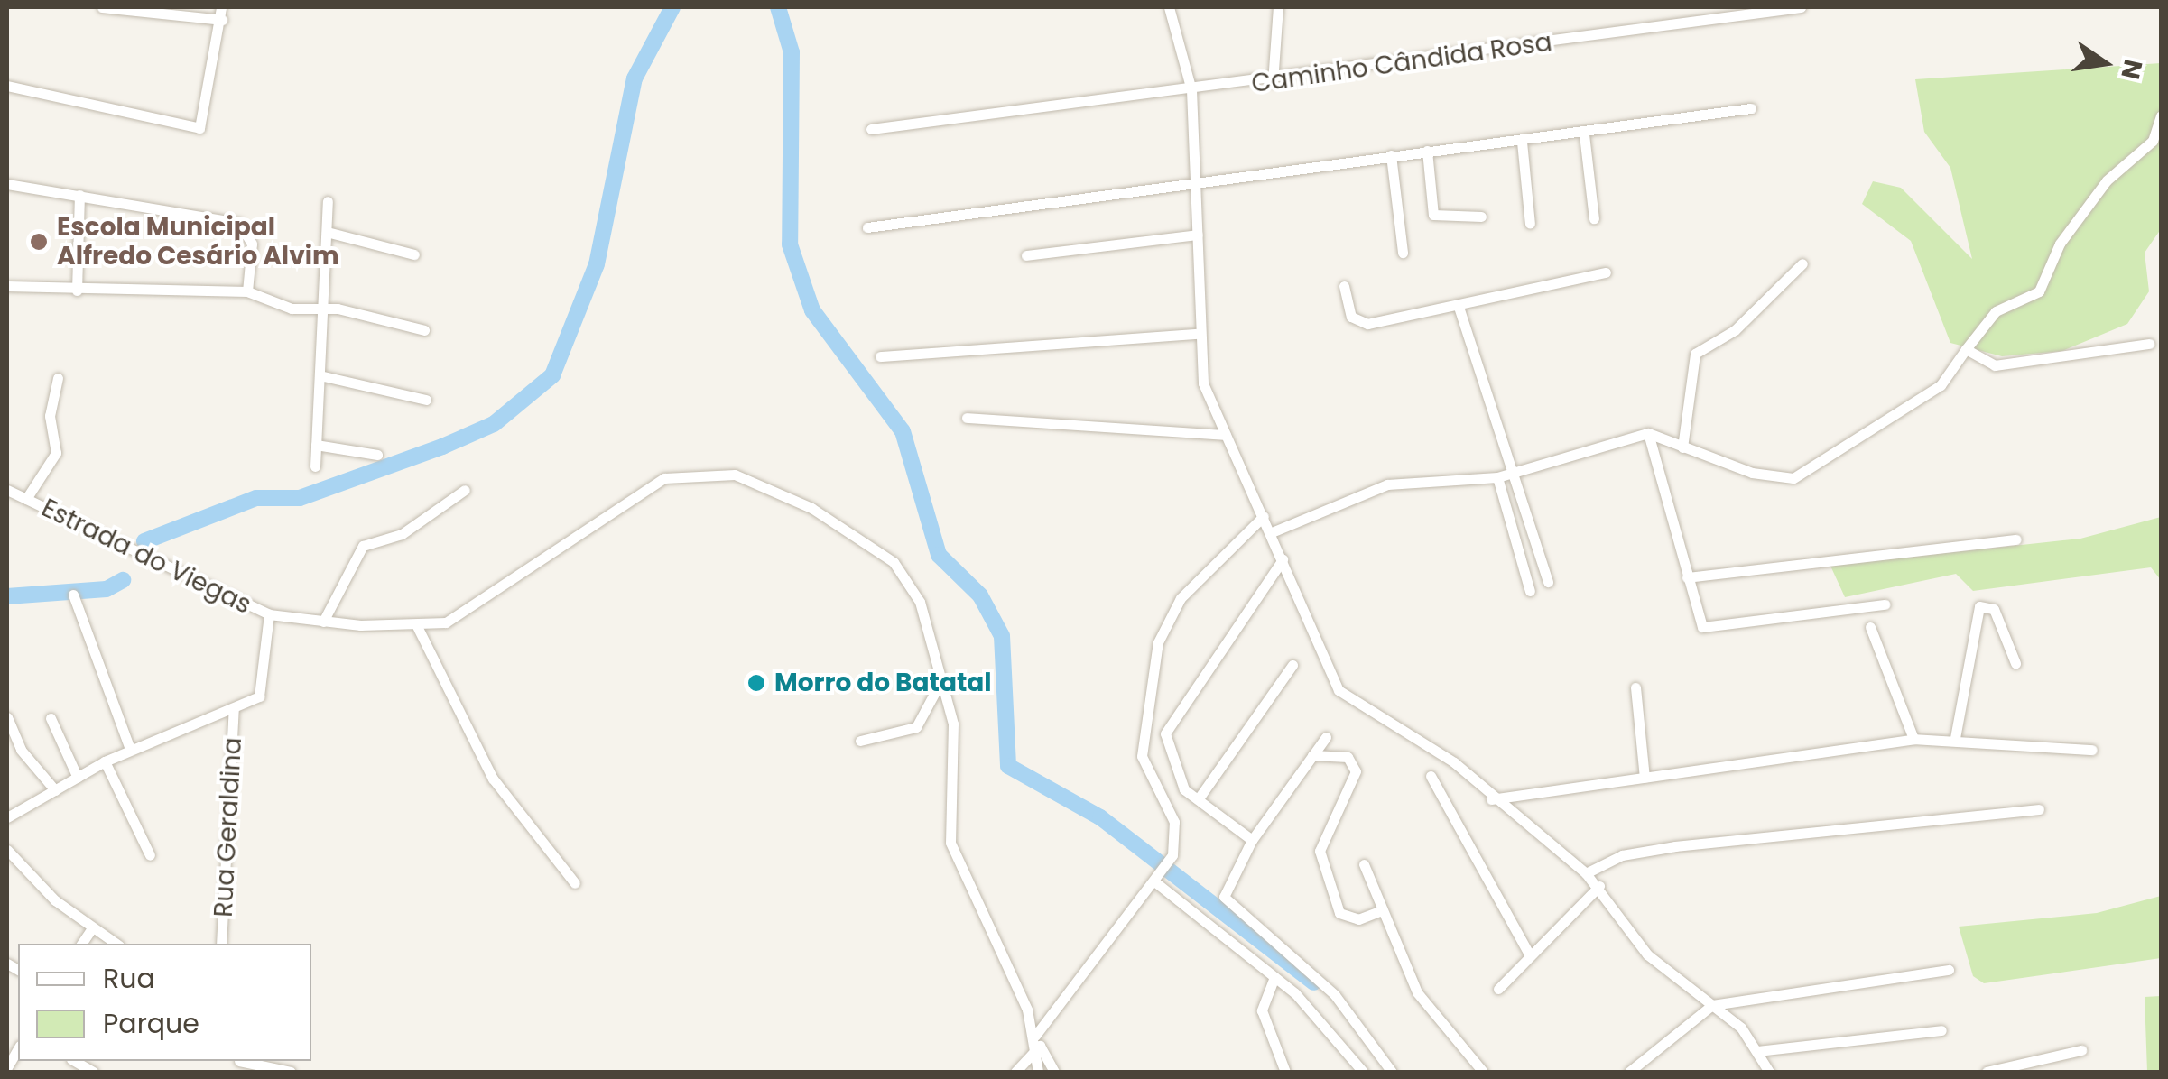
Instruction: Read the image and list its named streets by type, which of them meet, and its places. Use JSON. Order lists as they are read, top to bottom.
{
  "streets": {
    "street": ["Caminho Cândida Rosa", "Estrada do Viegas", "Rua Geraldina"]
  },
  "places": ["Escola Municipal Alfredo Cesário Alvim", "Morro do Batatal"],
  "legend": ["Rua", "Parque"],
  "north": "right"
}
